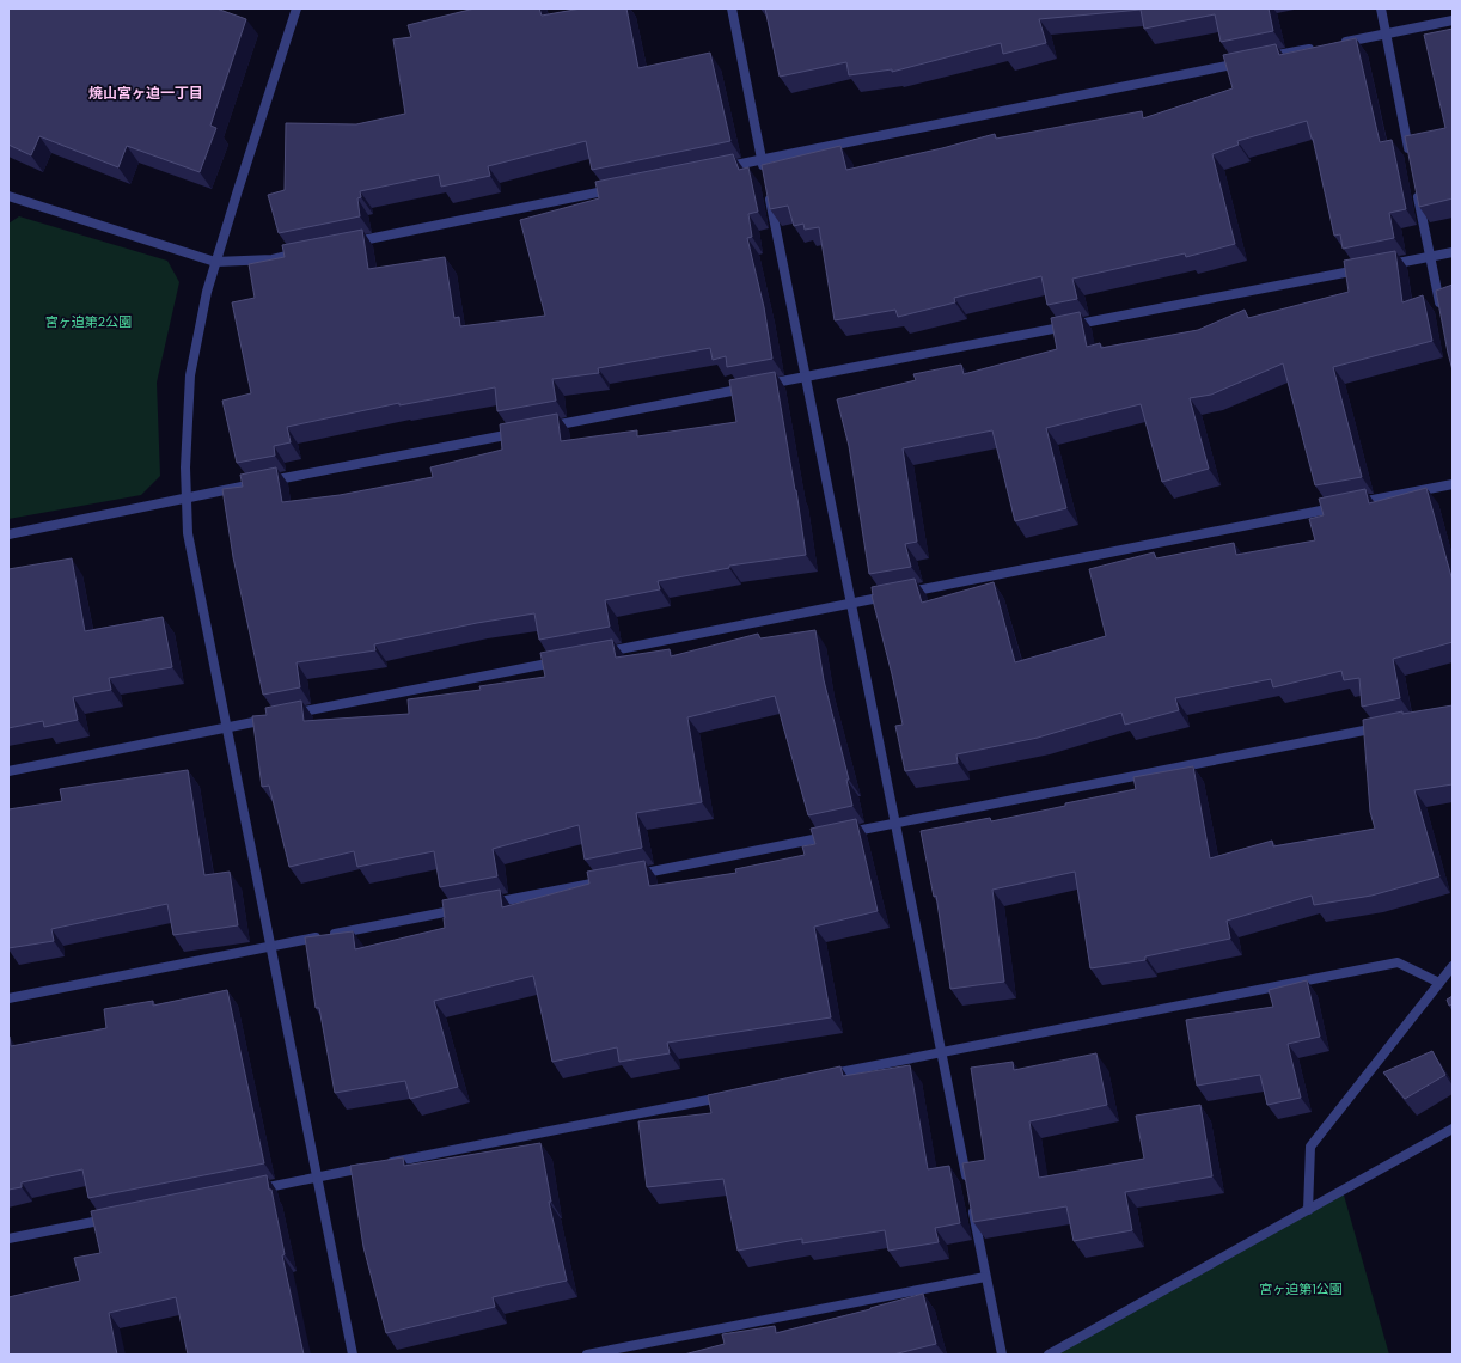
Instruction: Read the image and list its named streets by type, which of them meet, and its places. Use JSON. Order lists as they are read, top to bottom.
{
  "districts": ["焼山宮ヶ迫一丁目"],
  "parks": ["宮ヶ迫第2公園", "宮ヶ迫第1公園"]
}
